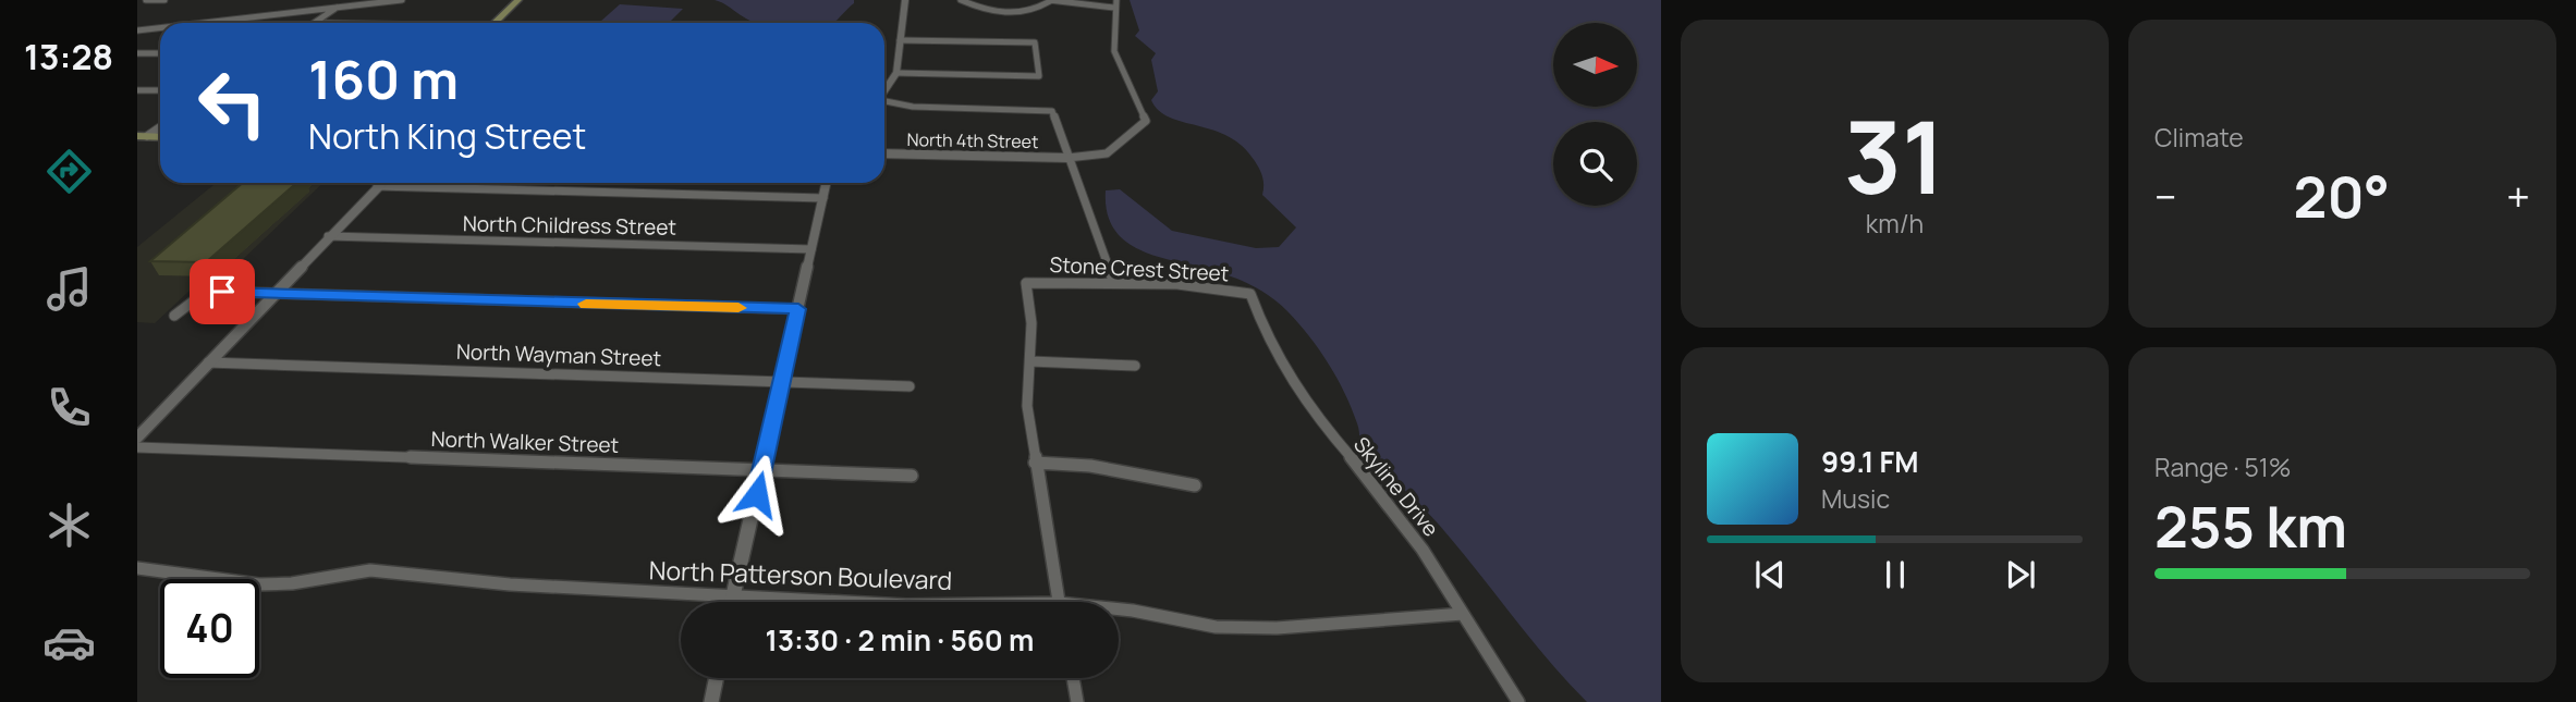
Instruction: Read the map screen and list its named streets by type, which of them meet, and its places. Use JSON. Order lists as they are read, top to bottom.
{
  "streets": {
    "street": [
      "North 4th Street",
      "North Childress Street",
      "Stone Crest Street",
      "North Wayman Street",
      "North Walker Street",
      "Skyline Drive",
      "North Patterson Boulevard"
    ]
  },
  "crossings": [
    ["Stone Crest Street", "Skyline Drive"],
    ["Skyline Drive", "North Patterson Boulevard"]
  ],
  "north": "right",
  "page": {
    "tabs": "13:28",
    "tile": [
      ["31", "km/h"],
      "Climate",
      ["Range · 51%", "255 km"]
    ],
    "turn": ["160 m", "North King Street"],
    "heat": ["−", "20°", "+"],
    "song": ["99.1 FM", "Music"],
    "limit": "40",
    "trip": "13:30 · 2 min · 560 m"
  }
}
